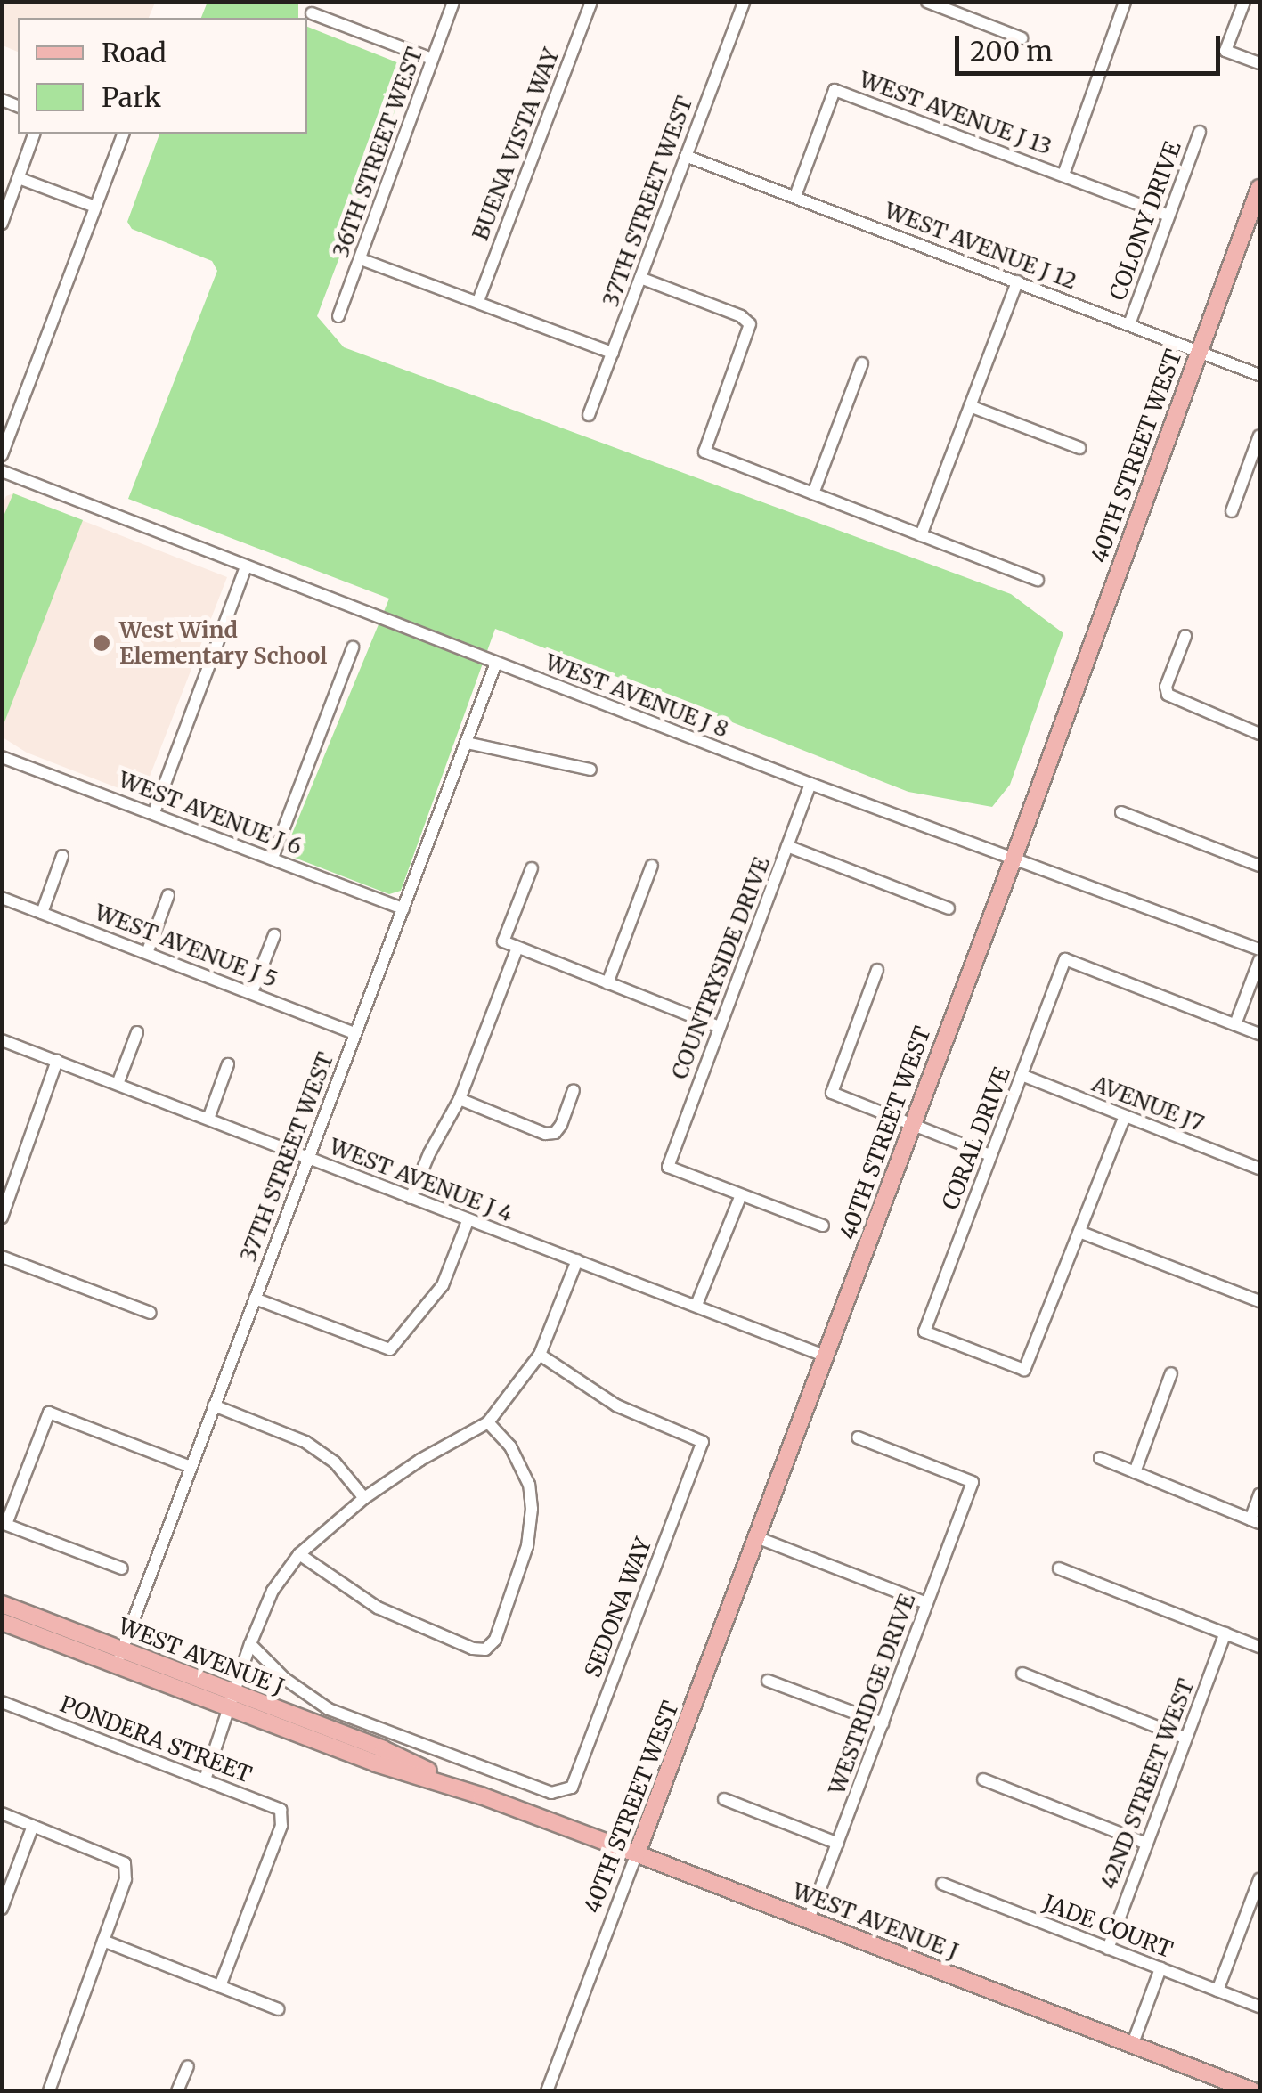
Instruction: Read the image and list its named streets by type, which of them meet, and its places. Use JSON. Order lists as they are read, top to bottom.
{
  "streets": {
    "main road": ["40TH STREET WEST", "WEST AVENUE J"],
    "street": [
      "WEST AVENUE J 13",
      "BUENA VISTA WAY",
      "36TH STREET WEST",
      "37TH STREET WEST",
      "COLONY DRIVE",
      "WEST AVENUE J 12",
      "WEST AVENUE J 8",
      "WEST AVENUE J 6",
      "WEST AVENUE J 5",
      "COUNTRYSIDE DRIVE",
      "AVENUE J7",
      "CORAL DRIVE",
      "WEST AVENUE J 4",
      "SEDONA WAY",
      "WESTRIDGE DRIVE",
      "PONDERA STREET",
      "42ND STREET WEST",
      "JADE COURT"
    ]
  },
  "crossings": [
    ["WEST AVENUE J 13", "COLONY DRIVE"],
    ["WEST AVENUE J 13", "WEST AVENUE J 12"],
    ["37TH STREET WEST", "WEST AVENUE J 12"],
    ["37TH STREET WEST", "WEST AVENUE J 8"],
    ["37TH STREET WEST", "WEST AVENUE J 6"],
    ["37TH STREET WEST", "WEST AVENUE J 5"],
    ["37TH STREET WEST", "WEST AVENUE J 4"],
    ["37TH STREET WEST", "WEST AVENUE J"],
    ["COLONY DRIVE", "WEST AVENUE J 12"],
    ["WEST AVENUE J 12", "40TH STREET WEST"],
    ["40TH STREET WEST", "WEST AVENUE J 8"],
    ["40TH STREET WEST", "WEST AVENUE J 4"],
    ["40TH STREET WEST", "WEST AVENUE J"],
    ["WEST AVENUE J 8", "COUNTRYSIDE DRIVE"],
    ["AVENUE J7", "CORAL DRIVE"],
    ["SEDONA WAY", "WEST AVENUE J"],
    ["WEST AVENUE J", "WESTRIDGE DRIVE"],
    ["42ND STREET WEST", "JADE COURT"]
  ],
  "places": ["West Wind Elementary School"],
  "legend": ["Road", "Park"],
  "scale_bar": "200 m"
}
